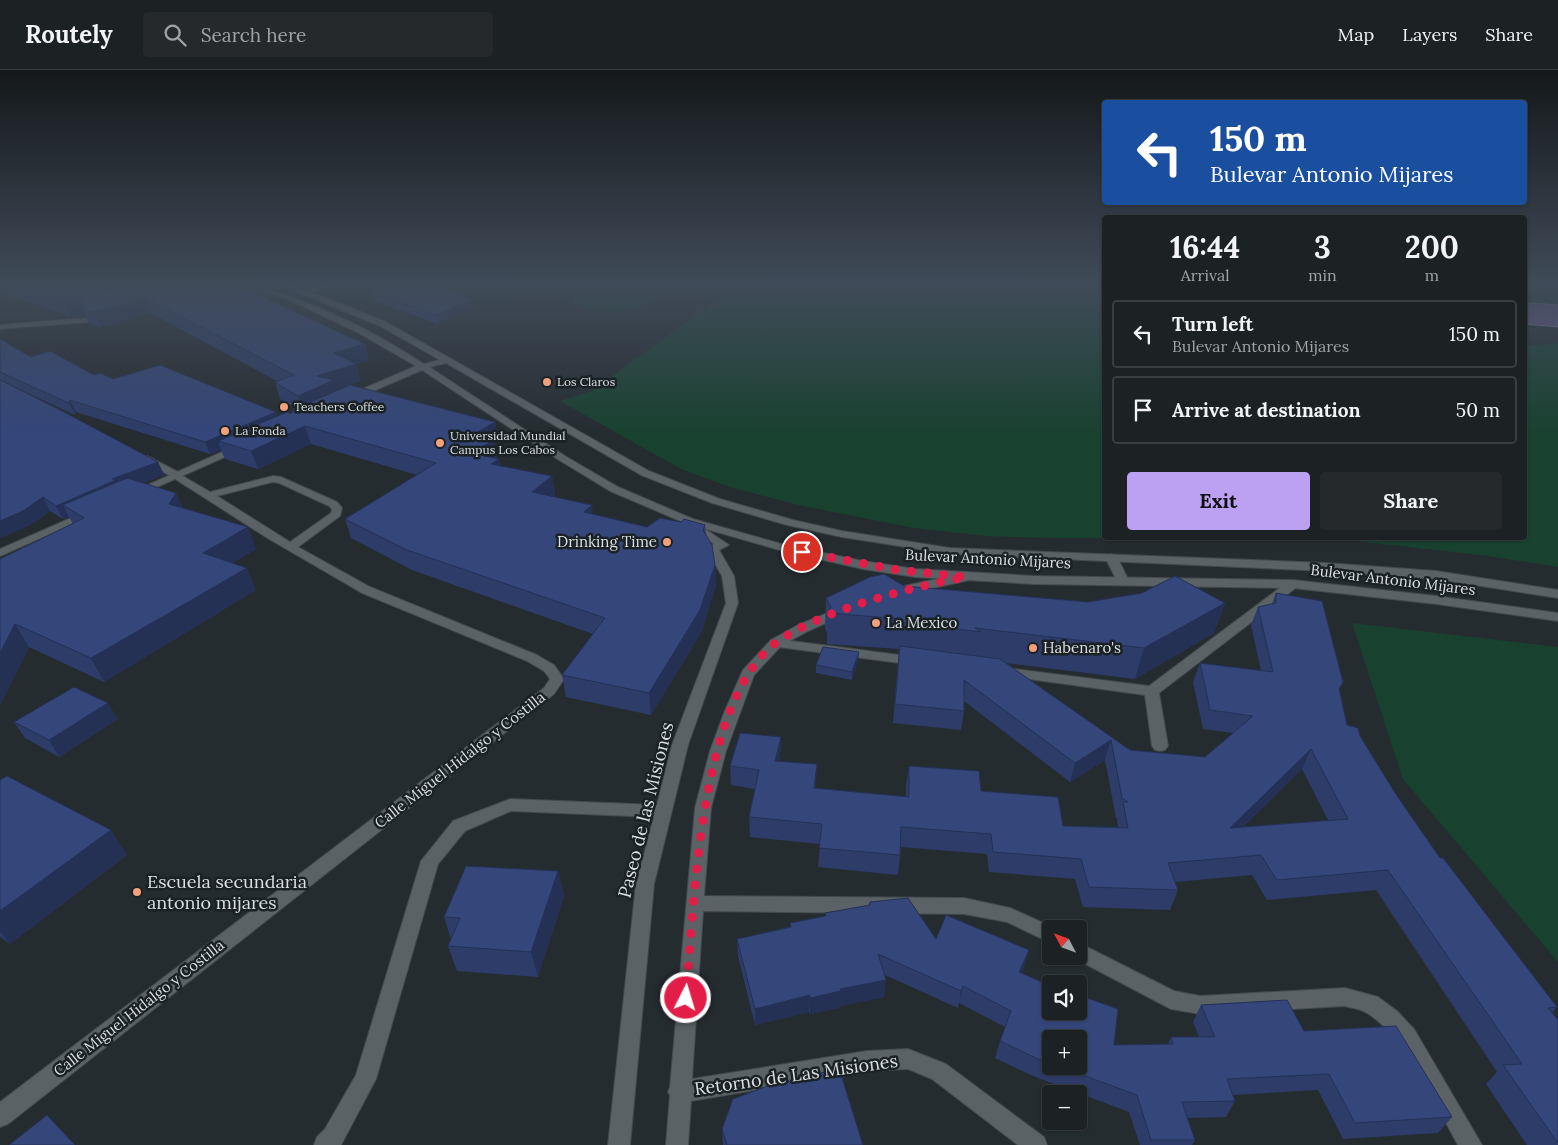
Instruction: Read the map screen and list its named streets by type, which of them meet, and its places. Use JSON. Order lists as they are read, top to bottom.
{
  "streets": {
    "main road": [
      "Bulevar Antonio Mijares",
      "Calle Miguel Hidalgo y Costilla",
      "Paseo de las Misiones",
      "Retorno de Las Misiones"
    ]
  },
  "crossings": [
    ["Bulevar Antonio Mijares", "Paseo de las Misiones"]
  ],
  "places": [
    "Los Claros",
    "Teachers Coffee",
    "La Fonda",
    "Universidad Mundial Campus Los Cabos",
    "Drinking Time",
    "La Mexico",
    "Habenaro's",
    "Escuela secundaria antonio mijares"
  ],
  "north": "top left",
  "page": {
    "header": "Routely",
    "search": "Search here",
    "nav": ["Map", "Layers", "Share"],
    "turn": ["150 m", "Bulevar Antonio Mijares"],
    "eta": [
      "16:44",
      "Arrival",
      "3",
      "min",
      "200",
      "m"
    ],
    "list": [
      {
        "name": "Turn left",
        "note": "Bulevar Antonio Mijares",
        "value": "150 m"
      },
      {
        "name": "Arrive at destination",
        "value": "50 m"
      }
    ],
    "buttons": ["Exit", "Share"],
    "map_buttons": ["+", "−"]
  }
}
